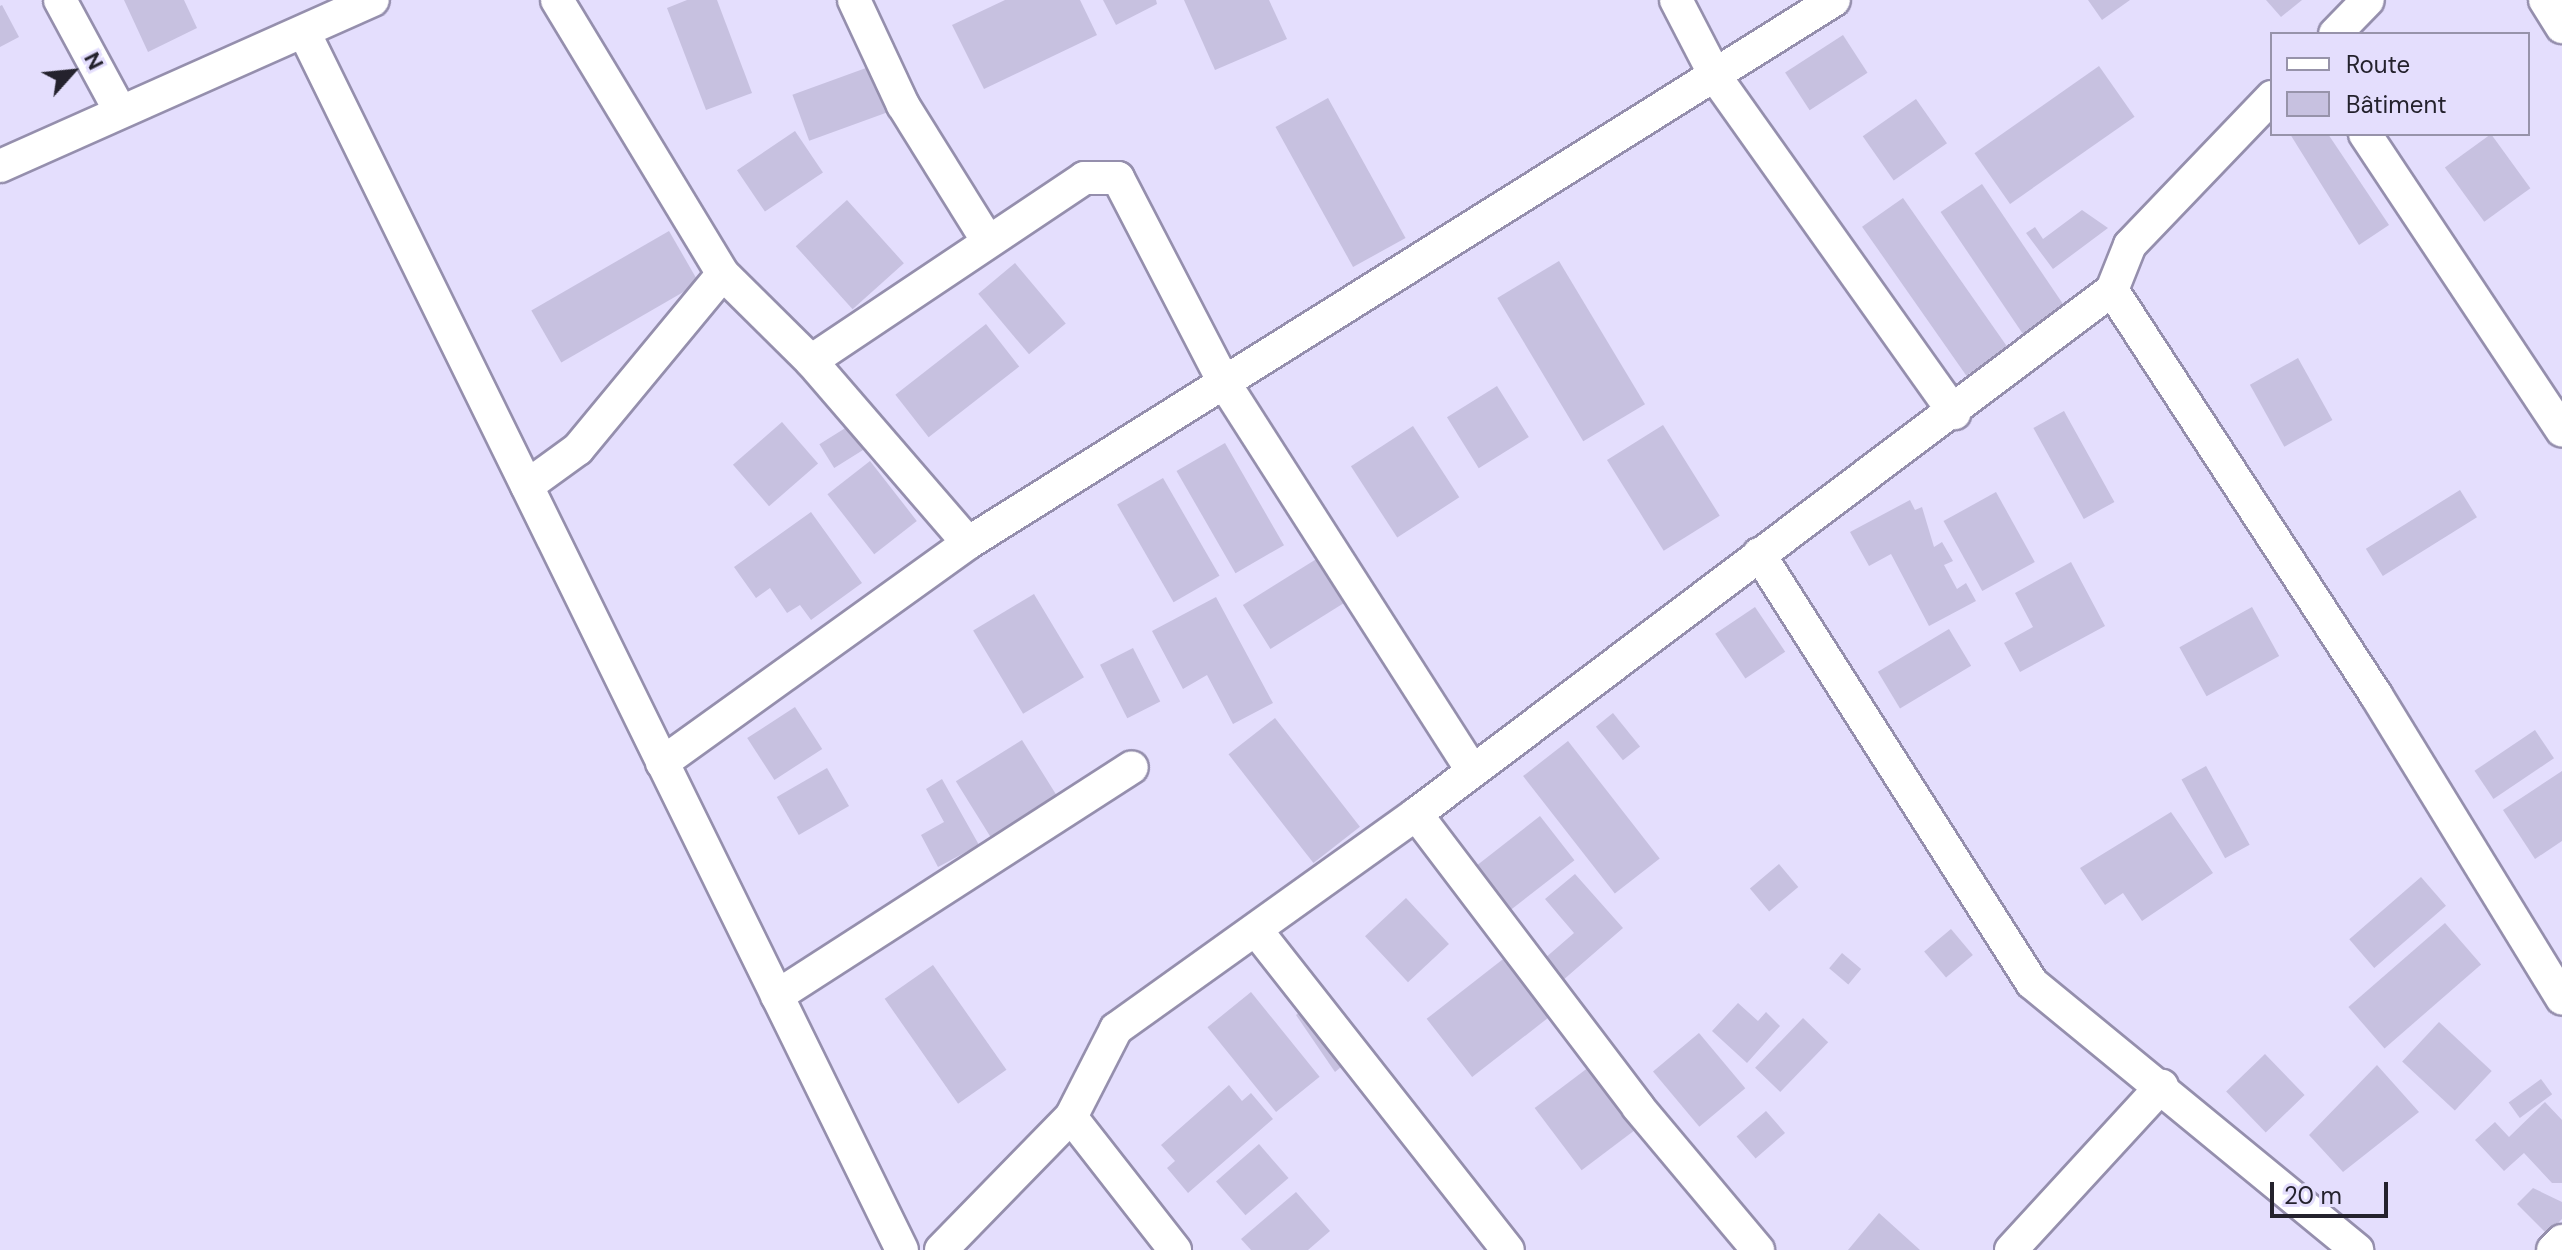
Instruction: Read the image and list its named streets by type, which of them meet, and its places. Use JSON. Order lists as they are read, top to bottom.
{
  "legend": ["Route", "Bâtiment"],
  "scale_bar": "20 m",
  "north": "top right"
}
